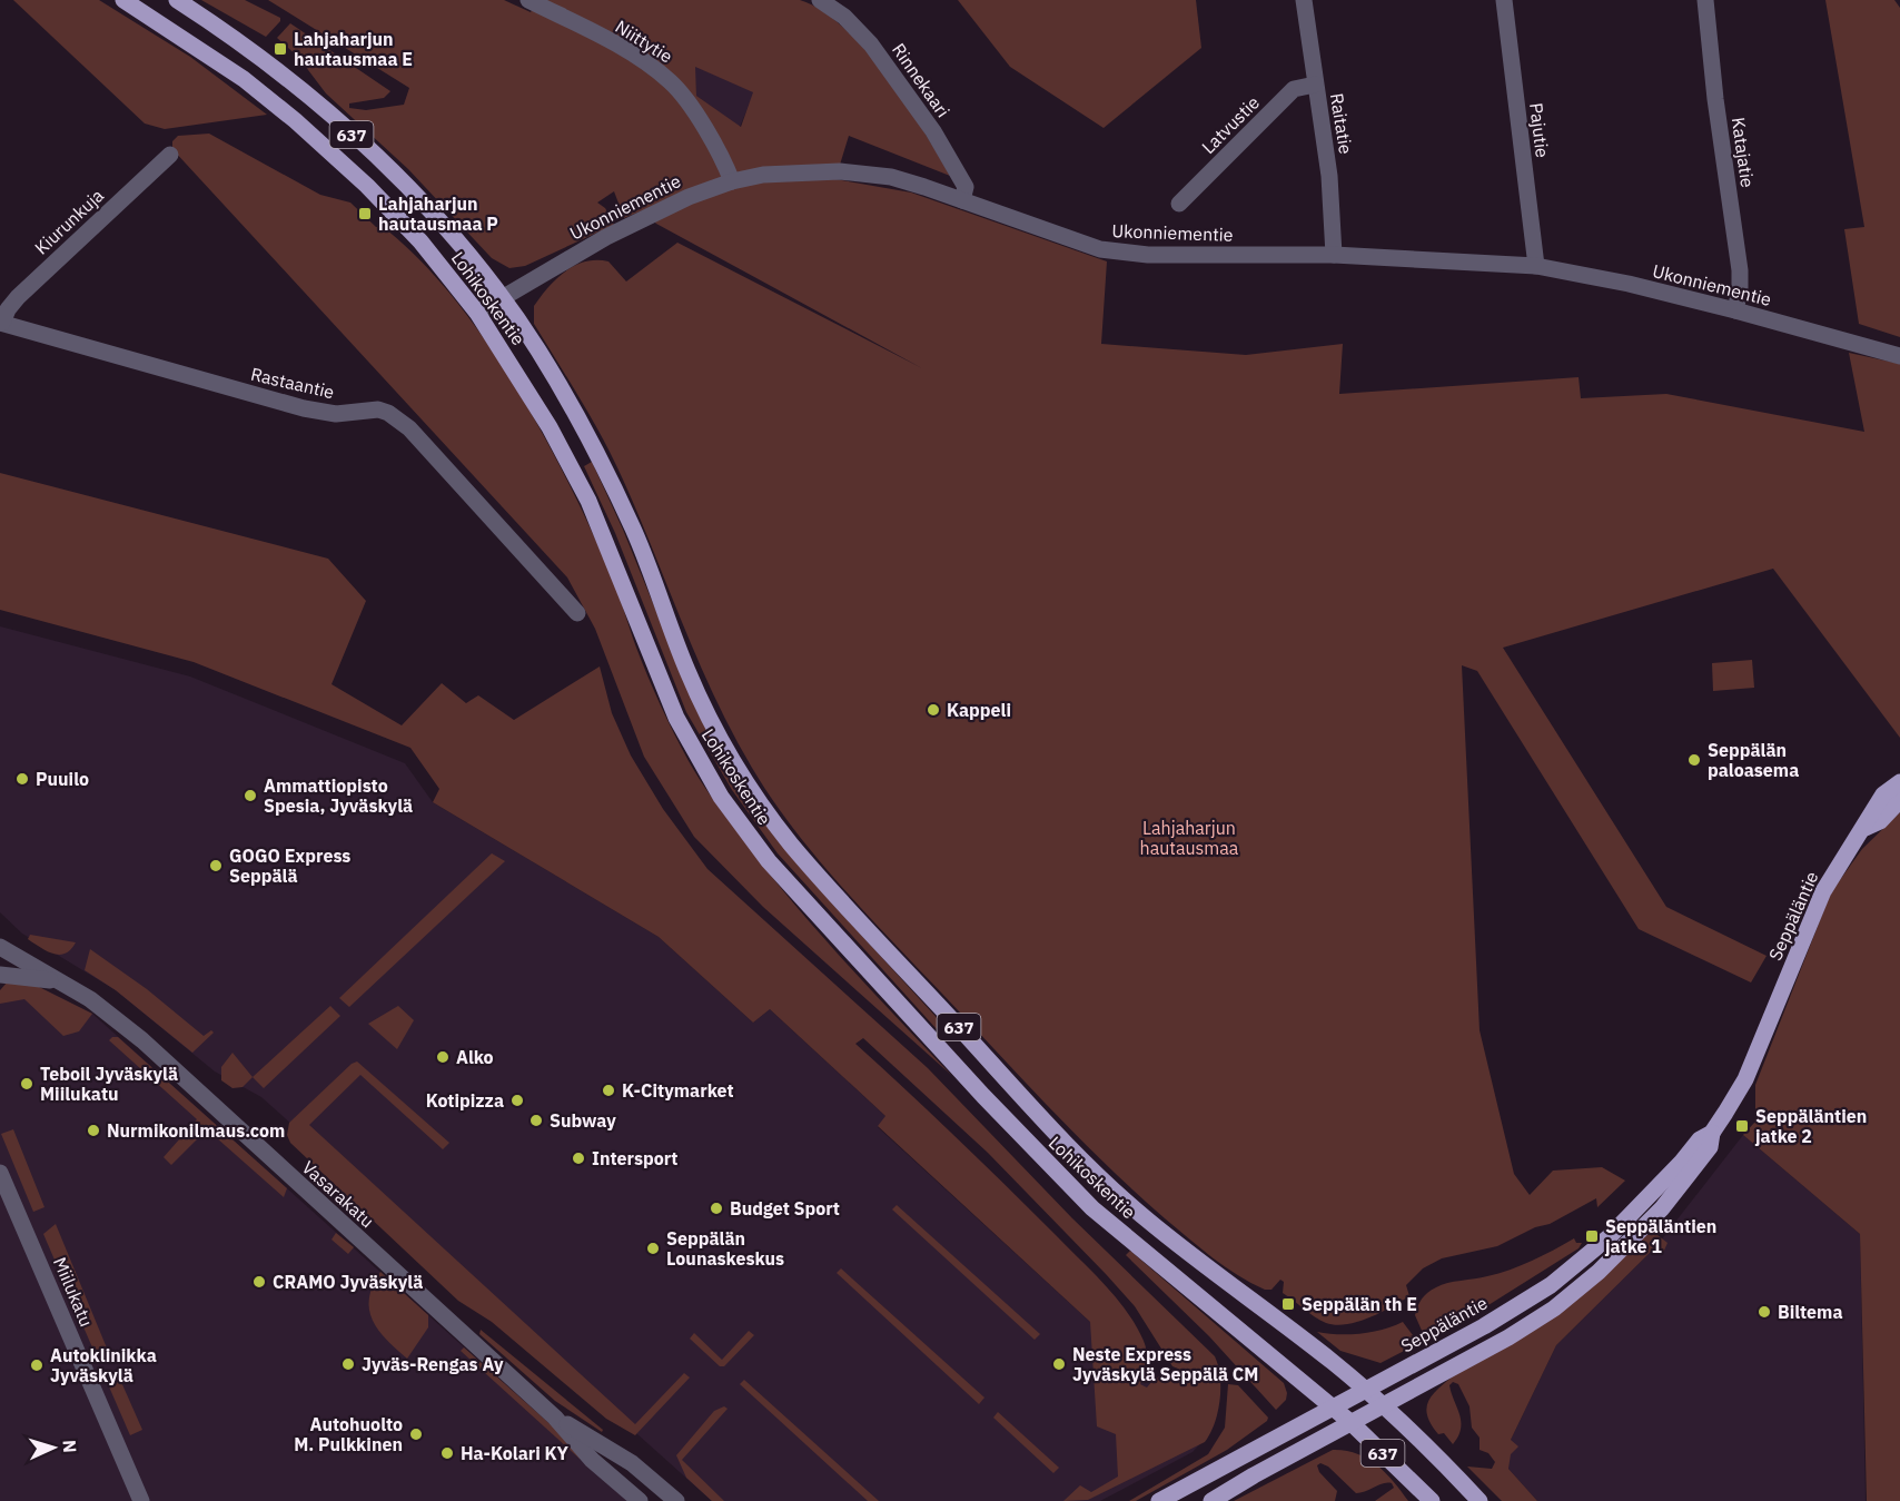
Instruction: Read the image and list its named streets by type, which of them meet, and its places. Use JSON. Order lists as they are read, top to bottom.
{
  "streets": {
    "main road": ["637", "Lohikoskentie", "Seppäläntie"],
    "street": [
      "Niittytie",
      "Rinnekaari",
      "Raitatie",
      "Latvustie",
      "Pajutie",
      "Katajatie",
      "Ukonniementie",
      "Kiurunkuja",
      "Rastaantie",
      "Vasarakatu",
      "Miilukatu"
    ]
  },
  "crossings": [
    ["Niittytie", "Ukonniementie"],
    ["Rinnekaari", "Ukonniementie"],
    ["Raitatie", "Latvustie"],
    ["Raitatie", "Ukonniementie"],
    ["Pajutie", "Ukonniementie"],
    ["Katajatie", "Ukonniementie"],
    ["Ukonniementie", "Lohikoskentie"],
    ["Kiurunkuja", "Rastaantie"],
    ["Lohikoskentie", "Seppäläntie"]
  ],
  "parks": ["Lahjaharjun hautausmaa"],
  "places": {
    "transit": [
      "Lahjaharjun hautausmaa E",
      "Lahjaharjun hautausmaa P",
      "Seppäläntien jatke 2",
      "Seppäläntien jatke 1",
      "Seppälän th E"
    ],
    "other": [
      "Kappeli",
      "Seppälän paloasema",
      "Puuilo",
      "Ammattiopisto Spesia, Jyväskylä",
      "GOGO Express Seppälä",
      "Alko",
      "Teboil Jyväskylä Miilukatu",
      "K-Citymarket",
      "Kotipizza",
      "Subway",
      "Nurmikonilmaus.com",
      "Intersport",
      "Budget Sport",
      "Seppälän Lounaskeskus",
      "CRAMO Jyväskylä",
      "Biltema",
      "Jyväs-Rengas Ay",
      "Neste Express Jyväskylä Seppälä CM",
      "Autoklinikka Jyväskylä",
      "Autohuolto M. Pulkkinen",
      "Ha-Kolari KY"
    ]
  },
  "north": "right"
}
